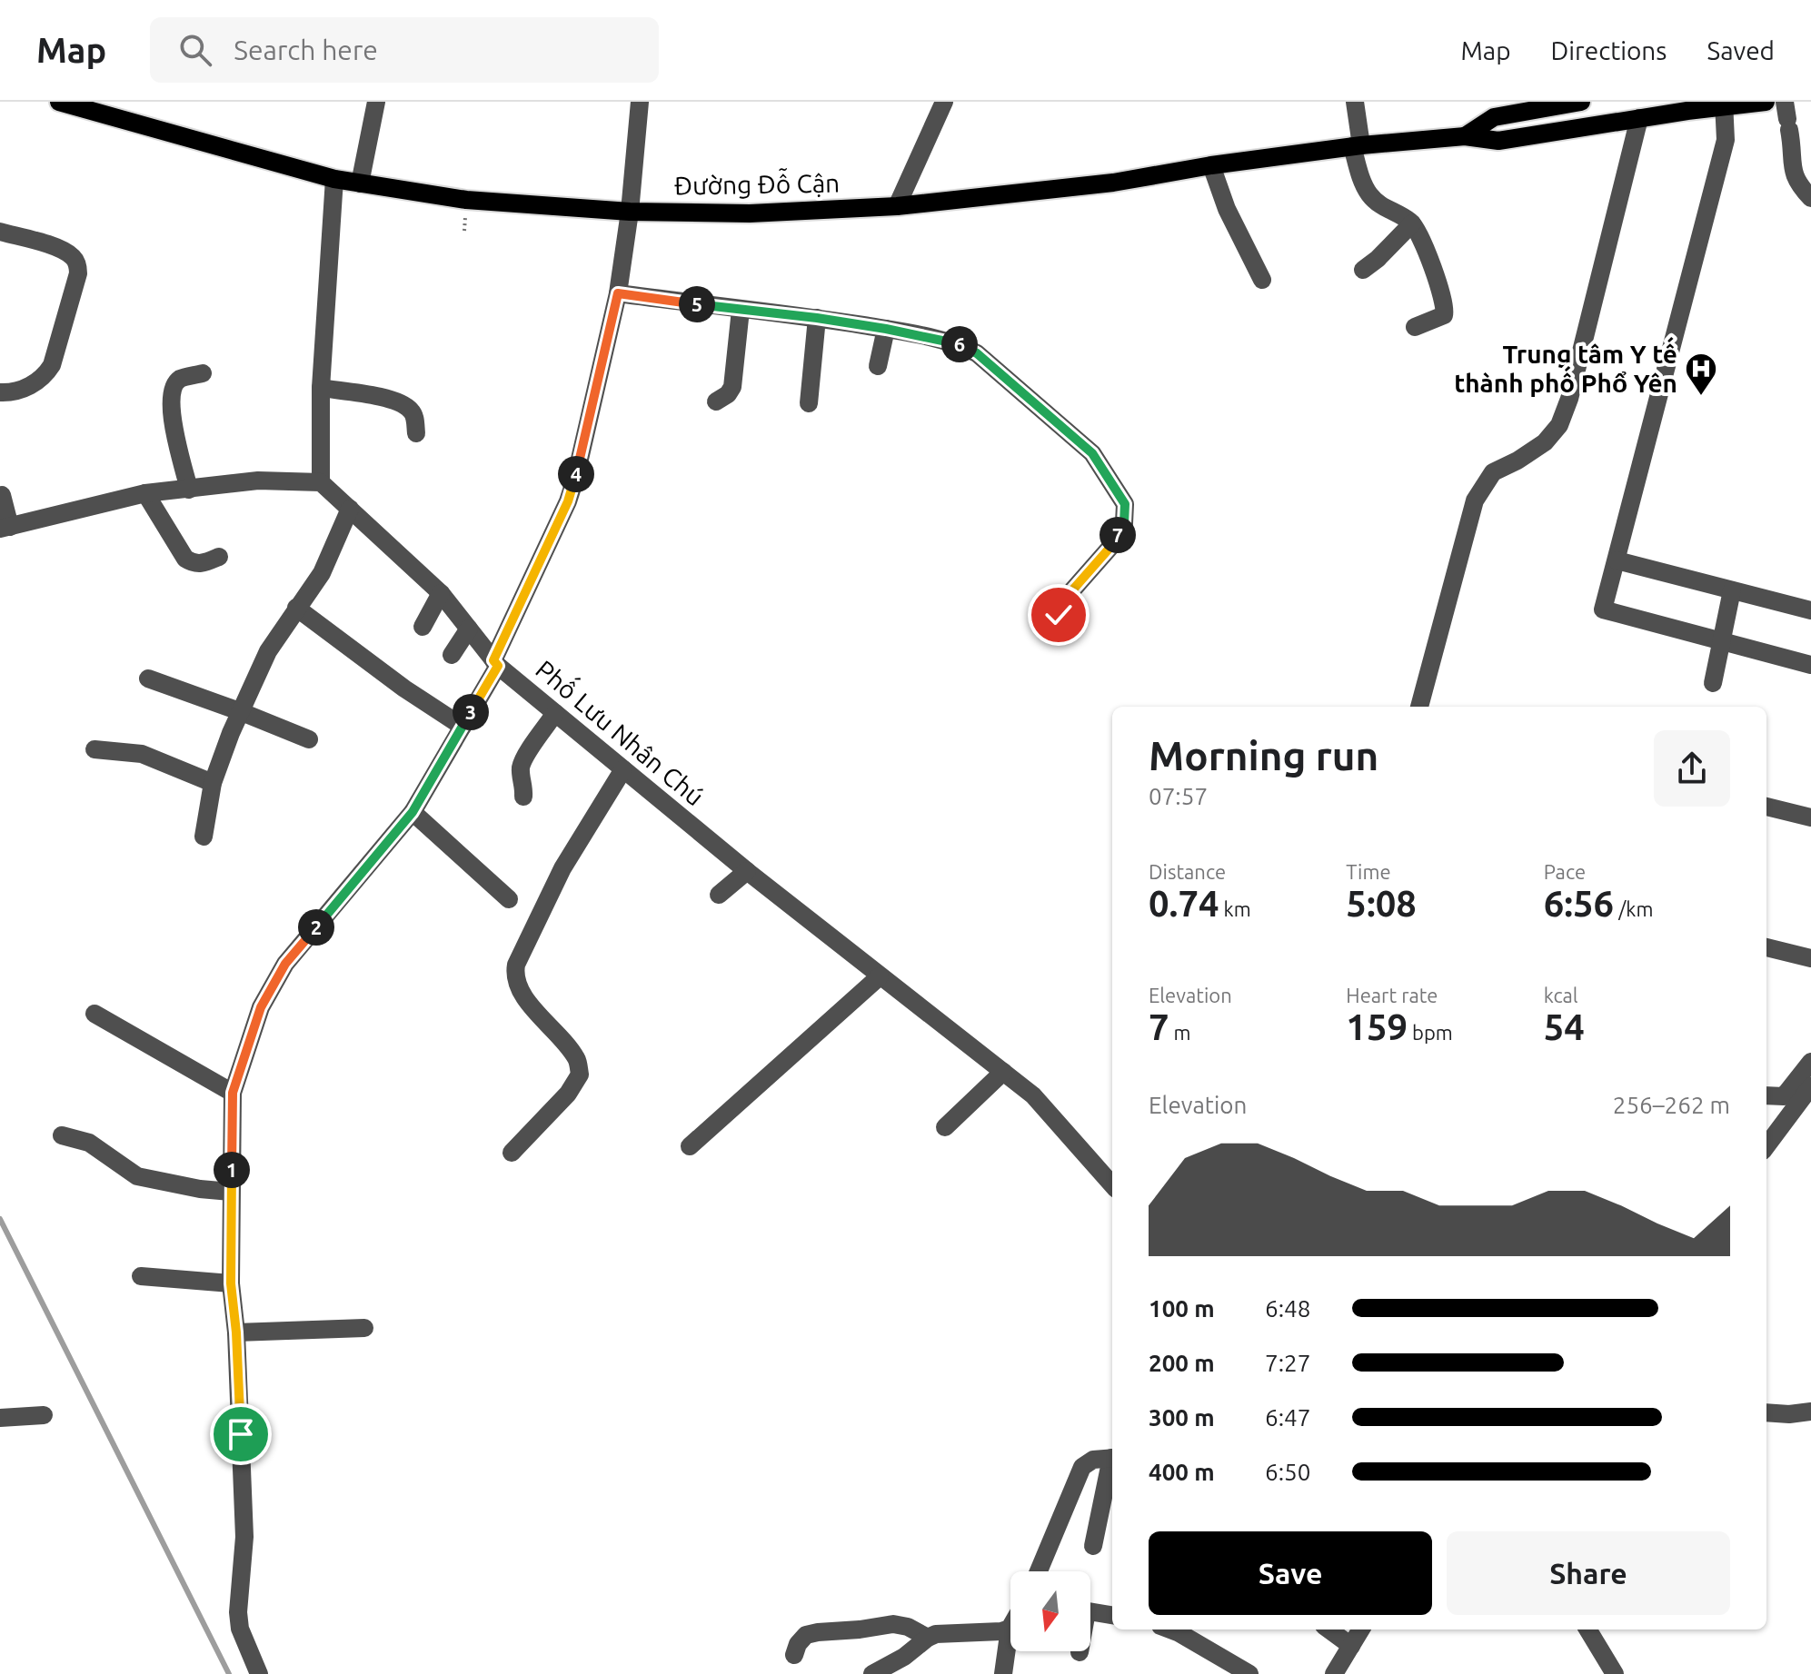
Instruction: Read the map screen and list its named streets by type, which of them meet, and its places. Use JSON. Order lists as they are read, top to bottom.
{
  "streets": {
    "main road": ["Đường Đỗ Cận"],
    "street": ["Phố Lưu Nhân Chú"]
  },
  "places": {
    "hospital": ["Trung tâm Y tế thành phố Phổ Yên"]
  },
  "north": "bottom",
  "page": {
    "header": "Map",
    "search": "Search here",
    "nav": ["Map", "Directions", "Saved"],
    "pins": [
      "5",
      "6",
      "4",
      "7",
      "3",
      "2",
      "1"
    ],
    "heading": ["Morning run", "07:57"],
    "stats": [
      ["Distance", "0.74 km"],
      ["Time", "5:08"],
      ["Pace", "6:56 /km"],
      ["Elevation", "7 m"],
      ["Heart rate", "159 bpm"],
      ["kcal", "54"]
    ],
    "chart": ["Elevation", "256–262 m"],
    "list": [
      {
        "name": "100 m",
        "note": "6:48"
      },
      {
        "name": "200 m",
        "note": "7:27"
      },
      {
        "name": "300 m",
        "note": "6:47"
      },
      {
        "name": "400 m",
        "note": "6:50"
      }
    ],
    "buttons": ["Save", "Share"]
  }
}
